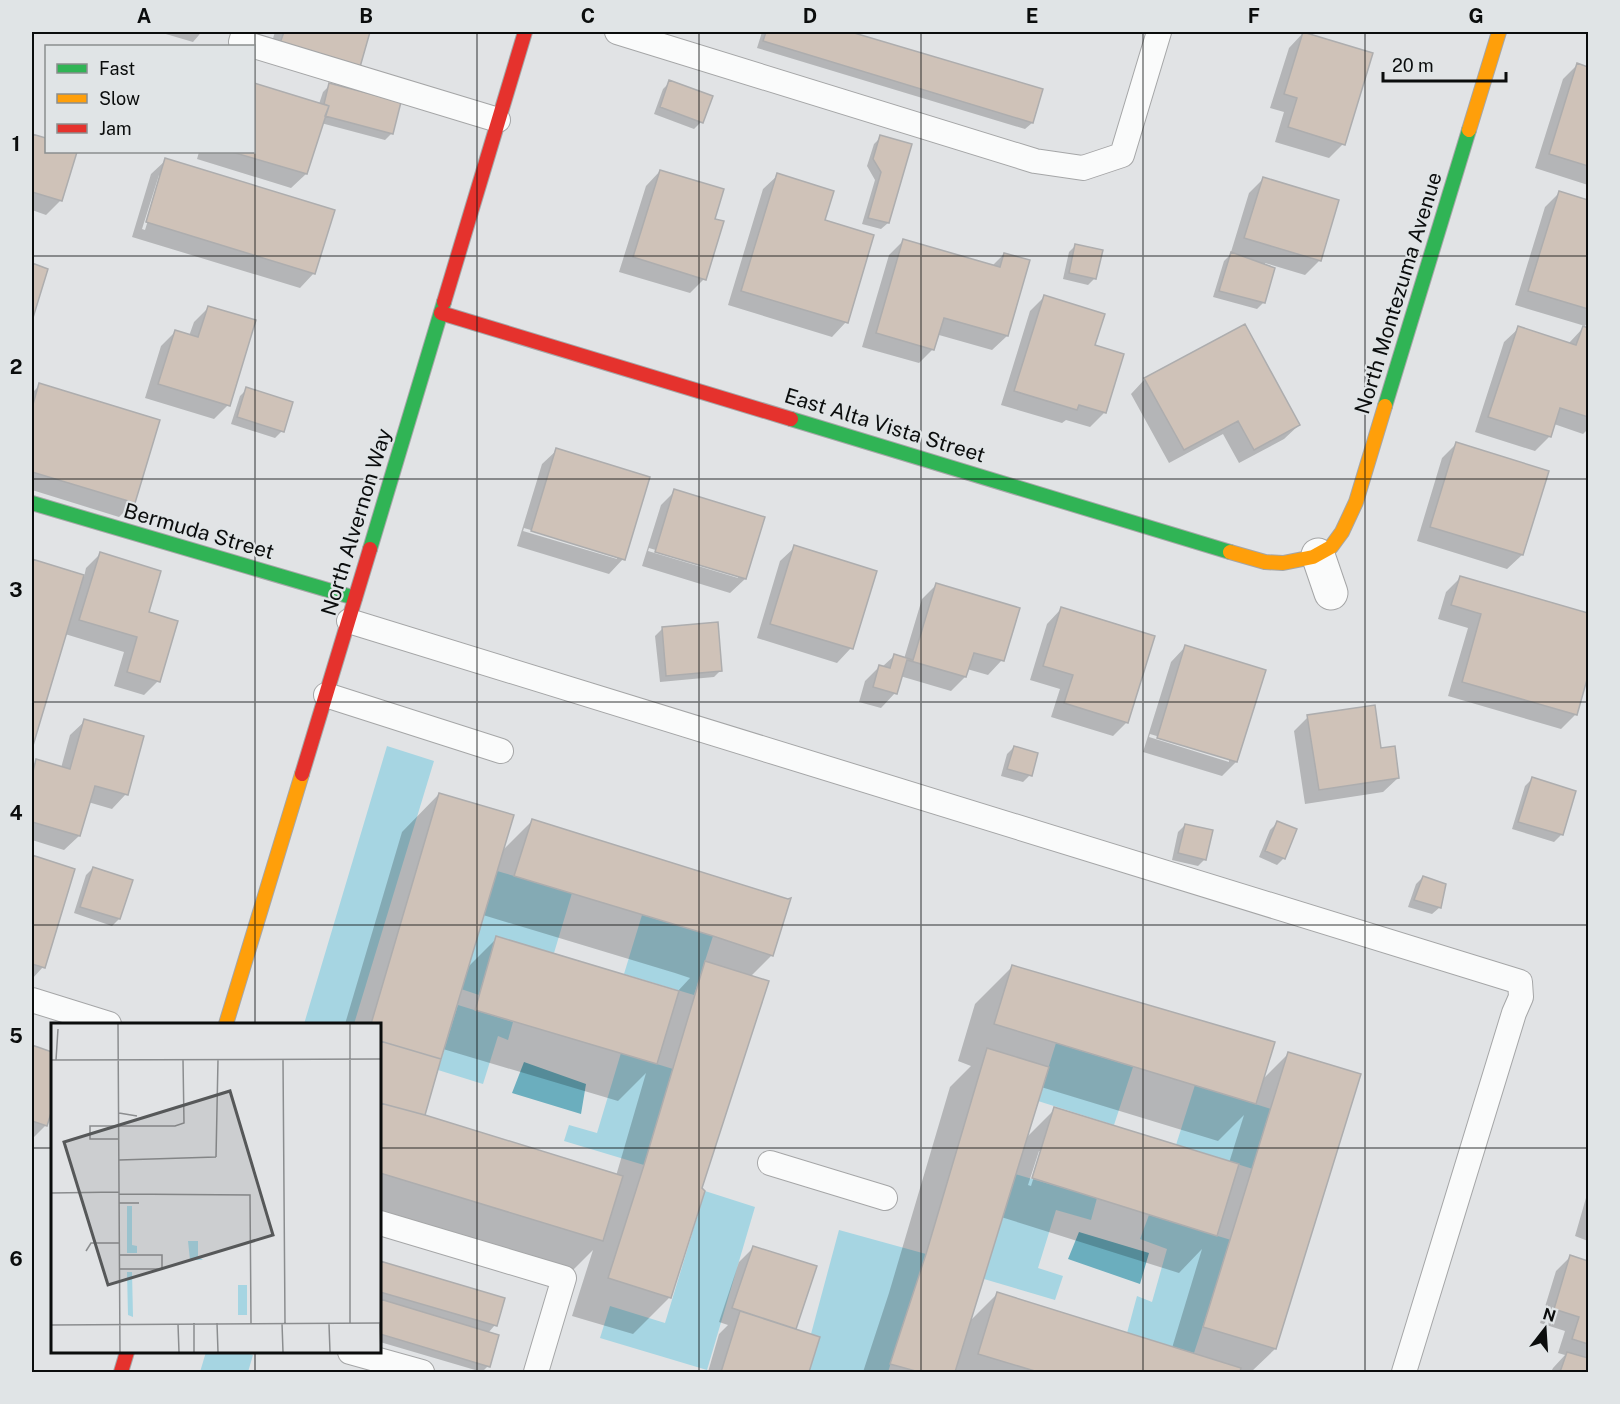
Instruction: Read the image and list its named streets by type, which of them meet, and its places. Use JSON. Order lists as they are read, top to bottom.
{
  "streets": {
    "street": [
      "North Montezuma Avenue",
      "East Alta Vista Street",
      "North Alvernon Way",
      "Bermuda Street"
    ]
  },
  "crossings": [
    ["North Montezuma Avenue", "East Alta Vista Street"],
    ["East Alta Vista Street", "North Alvernon Way"],
    ["North Alvernon Way", "Bermuda Street"]
  ],
  "legend": ["Fast", "Slow", "Jam"],
  "scale_bar": "20 m",
  "north": "top",
  "grid": {
    "columns": [
      "A",
      "B",
      "C",
      "D",
      "E",
      "F",
      "G"
    ],
    "rows": [
      "1",
      "2",
      "3",
      "4",
      "5",
      "6"
    ]
  }
}
